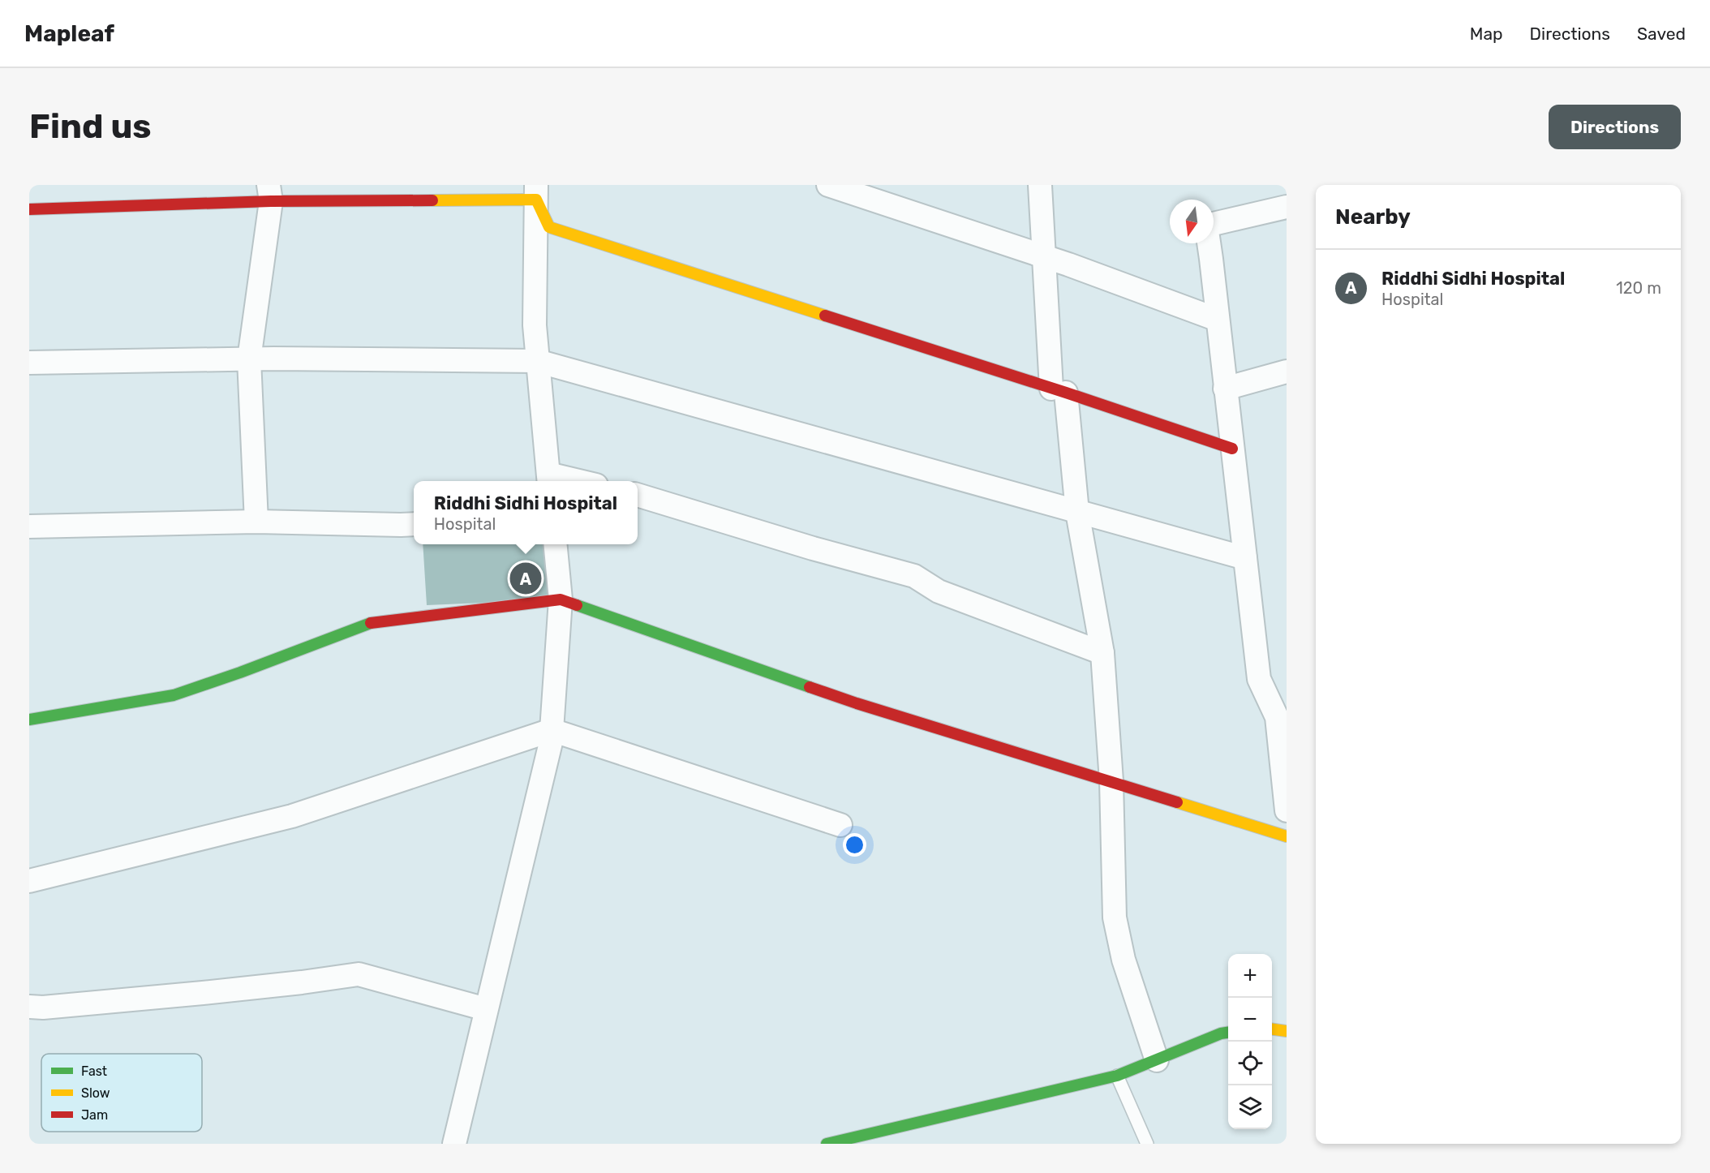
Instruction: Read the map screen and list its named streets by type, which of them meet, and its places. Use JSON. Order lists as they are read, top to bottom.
{
  "legend": ["Fast", "Slow", "Jam"],
  "north": "bottom",
  "page": {
    "header": "Mapleaf",
    "nav": ["Map", "Directions", "Saved"],
    "buttons": "Directions",
    "title": "Find us",
    "heading": "Nearby",
    "list": [
      {
        "mark": "A",
        "name": "Riddhi Sidhi Hospital",
        "note": "Hospital",
        "value": "120 m"
      }
    ],
    "popup": ["Riddhi Sidhi Hospital", "Hospital"],
    "pins": "A",
    "map_buttons": ["+", "−"]
  }
}
